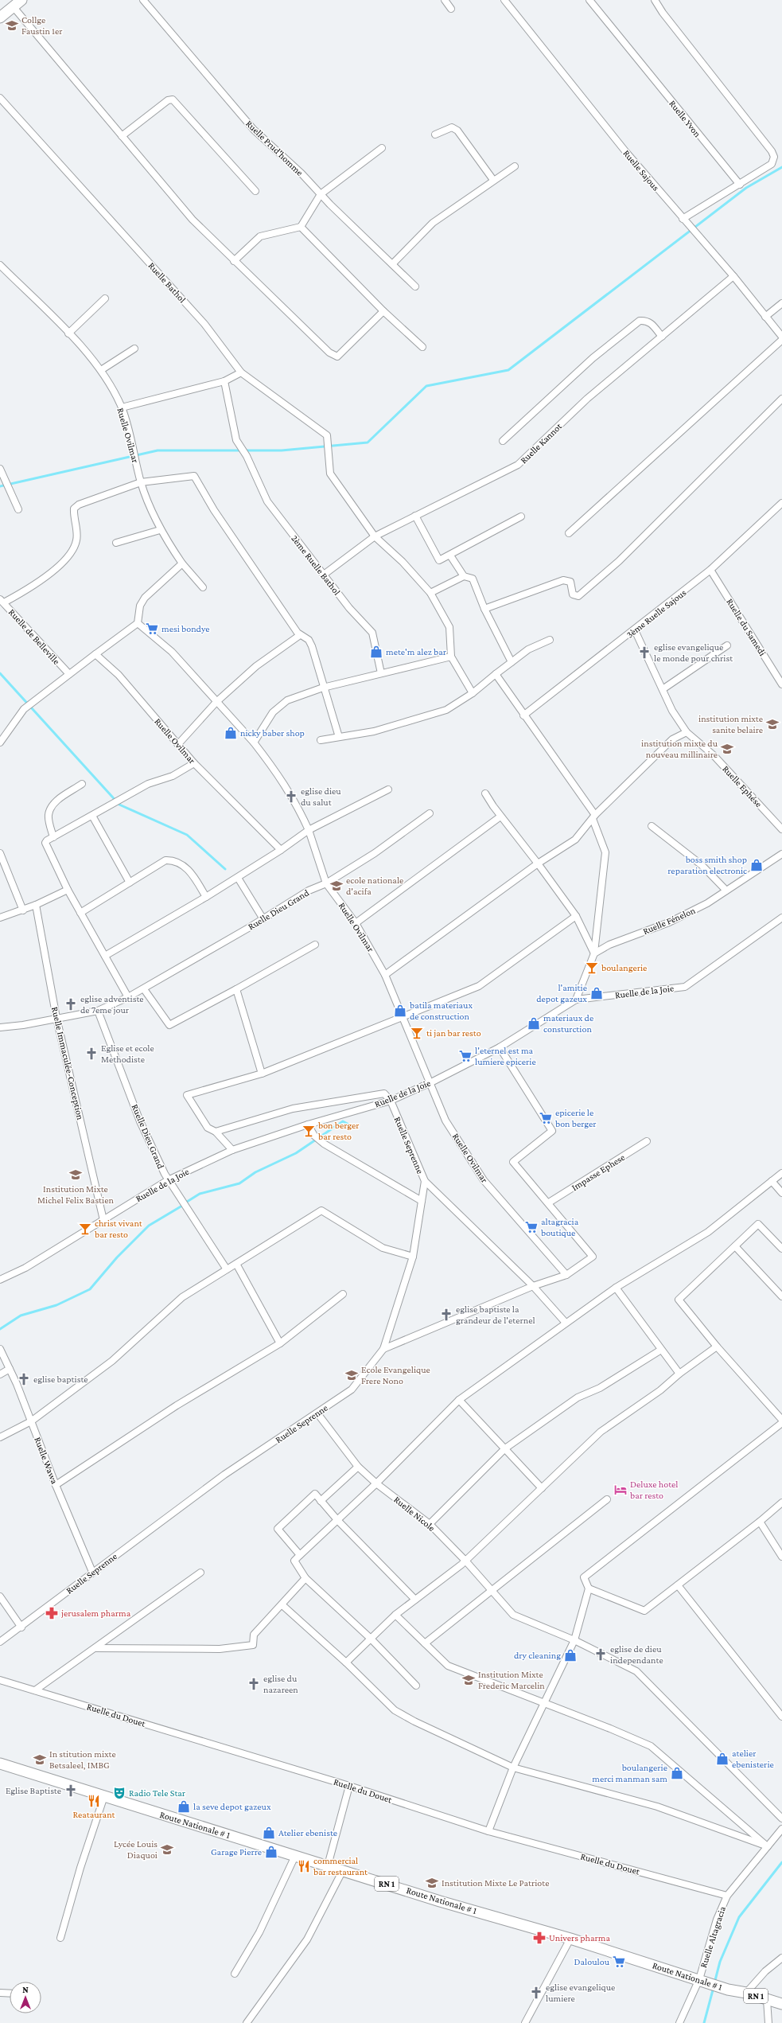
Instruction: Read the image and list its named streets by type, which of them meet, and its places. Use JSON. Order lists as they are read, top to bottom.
{
  "streets": {
    "main road": ["Route Nationale # 1", "RN 1"],
    "street": [
      "Ruelle Yvon",
      "Ruelle Prud'homme",
      "Ruelle Sajous",
      "Ruelle Bathol",
      "Ruelle Ovilmar",
      "Ruelle Kannot",
      "2ème Ruelle Bathol",
      "3ème Ruelle Sajous",
      "Ruelle du Samedi",
      "Ruelle de Belleville",
      "Ruelle Ephése",
      "Ruelle Dieu Grand",
      "Ruelle Fénelon",
      "Ruelle de la Joie",
      "Ruelle Immaculée-Conception",
      "Ruelle Seprenne",
      "Impasse Ephese",
      "Ruelle Wawa",
      "Ruelle Nicole",
      "Ruelle du Douet",
      "Ruelle Altagracia"
    ]
  },
  "crossings": [
    ["Ruelle Sajous", "Ruelle Kannot"],
    ["Ruelle Bathol", "Ruelle Kannot"],
    ["Ruelle Ovilmar", "Ruelle Dieu Grand"],
    ["Ruelle Ovilmar", "Ruelle de la Joie"],
    ["Ruelle Kannot", "2ème Ruelle Bathol"],
    ["3ème Ruelle Sajous", "Ruelle du Samedi"],
    ["3ème Ruelle Sajous", "Ruelle Ephése"],
    ["Ruelle Dieu Grand", "Ruelle de la Joie"],
    ["Ruelle Dieu Grand", "Ruelle Immaculée-Conception"],
    ["Ruelle de la Joie", "Ruelle Immaculée-Conception"],
    ["Ruelle de la Joie", "Ruelle Seprenne"],
    ["Ruelle Seprenne", "Ruelle Wawa"],
    ["Ruelle Seprenne", "Ruelle Nicole"],
    ["Ruelle du Douet", "Ruelle Altagracia"],
    ["Route Nationale # 1", "Ruelle Altagracia"]
  ],
  "places": {
    "school or university": [
      "Collge Faustin 1er",
      "institution mixte sanite belaire",
      "institution mixte du nouveau millinaire",
      "ecole nationale d'acifa",
      "Institution Mixte Michel Felix Bastien",
      "Ecole Evangelique Frere Nono",
      "Institution Mixte Frederic Marcelin",
      "In stitution mixte Betsaleel, IMBG",
      "Lycée Louis Diaquoi",
      "Institution Mixte Le Patriote"
    ],
    "supermarket": [
      "mesi bondye",
      "l'eternel est ma lumiere epicerie",
      "epicerie le bon berger",
      "altagracia boutique",
      "Daloulou"
    ],
    "shop": [
      "mete'm alez bar",
      "nicky baber shop",
      "boss smith shop reparation electronic",
      "l'amitie depot gazeux",
      "batila materiaux de construction",
      "materiaux de consturction",
      "dry cleaning",
      "atelier ebenisterie",
      "boulangerie merci manman sam",
      "la seve depot gazeux",
      "Atelier ebeniste",
      "Garage Pierre"
    ],
    "church": [
      "eglise evangelique le monde pour christ",
      "eglise dieu du salut",
      "eglise adventiste de 7eme jour",
      "Eglise et ecole Methodiste",
      "eglise baptiste la grandeur de l'eternel",
      "eglise baptiste",
      "eglise de dieu independante",
      "eglise du nazareen",
      "Eglise Baptiste",
      "eglise evangelique lumiere"
    ],
    "bar": [
      "boulangerie",
      "ti jan bar resto",
      "bon berger bar resto",
      "christ vivant bar resto"
    ],
    "hotel": ["Deluxe hotel bar resto"],
    "pharmacy": ["jerusalem pharma", "Univers pharma"],
    "theatre": ["Radio Tele Star"],
    "restaurant": ["Reataurant", "commercial bar restaurant"]
  },
  "north": "top"
}
